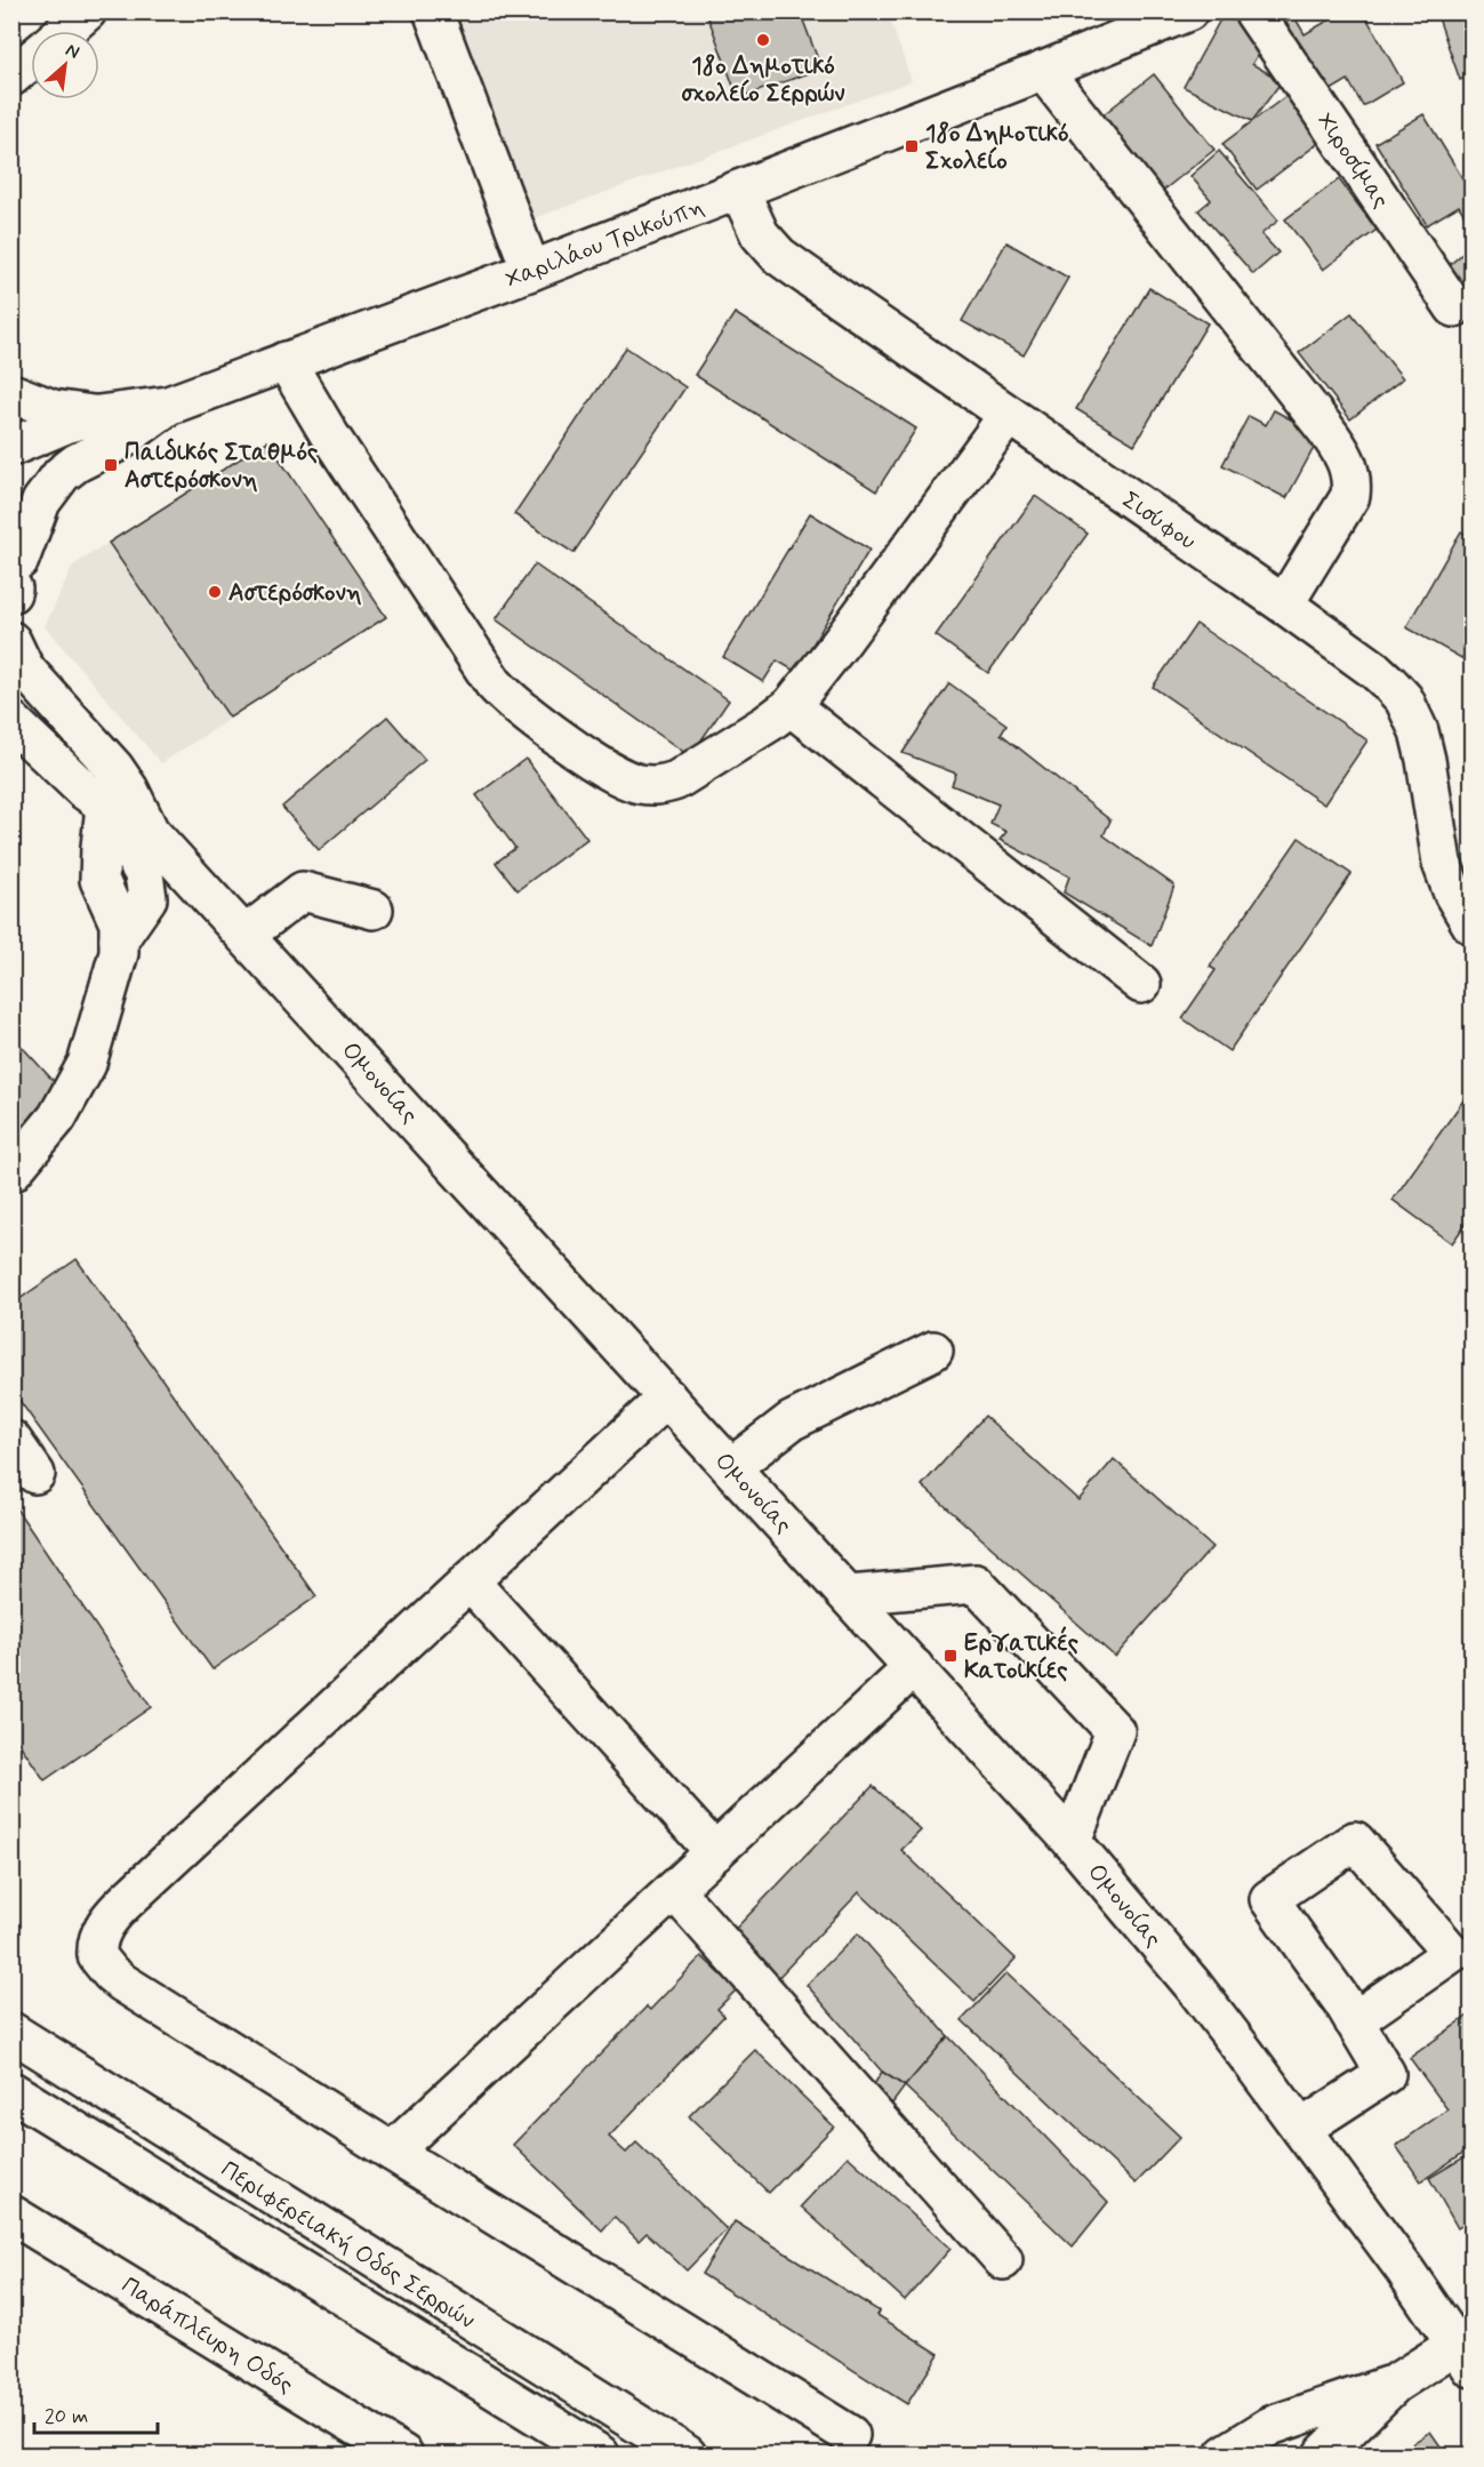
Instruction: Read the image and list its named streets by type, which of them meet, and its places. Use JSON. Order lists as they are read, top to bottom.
{
  "streets": {
    "street": [
      "Χιροσίμας",
      "Χαριλάου Τρικούπη",
      "Σισύφου",
      "Ομονοίας",
      "Περιφερειακή Οδός Σερρών",
      "Παράπλευρη Οδός"
    ]
  },
  "crossings": [
    ["Χαριλάου Τρικούπη", "Σισύφου"]
  ],
  "places": {
    "other": ["18ο Δημοτικό σχολείο Σερρών", "Αστερόσκονη"],
    "transit": ["18ο Δημοτικό Σχολείο", "Παιδικός Σταθμός Αστερόσκονη", "Εργατικές Κατοικίες"]
  },
  "scale_bar": "20 m",
  "north": "top right"
}
